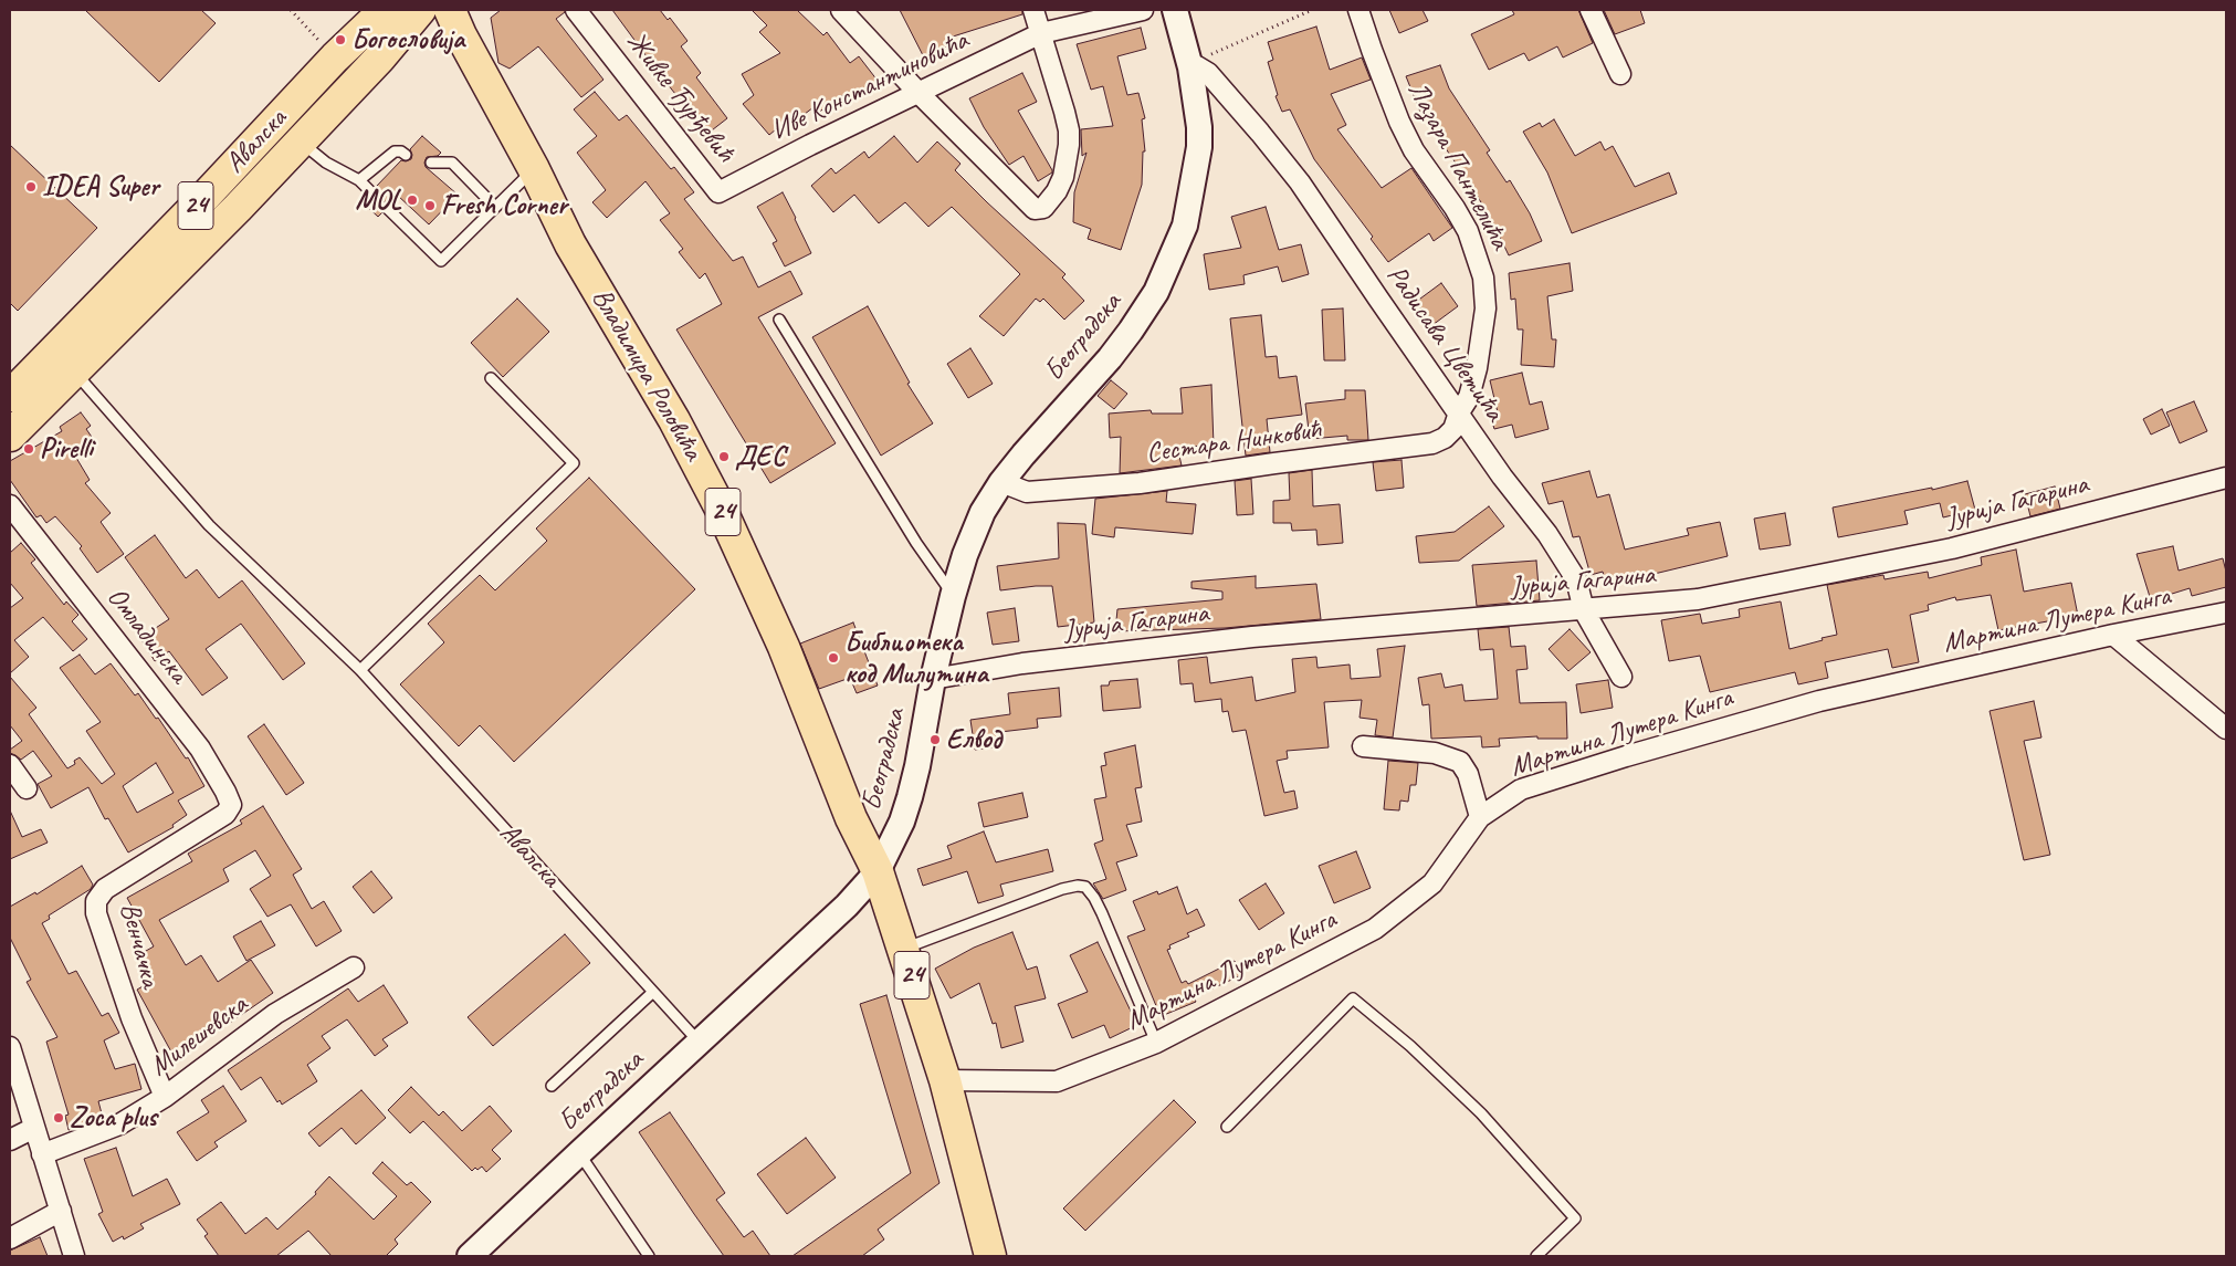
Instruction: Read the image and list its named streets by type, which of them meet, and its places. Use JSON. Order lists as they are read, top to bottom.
{
  "streets": {
    "main road": ["Авалска", "24", "Владимира Роловића"],
    "street": [
      "Иве Константиновића",
      "Живке Ђурђевић",
      "Лазара Пантелића",
      "Београдска",
      "Радисава Цветића",
      "Сестара Нинковић",
      "Јурија Гагарина",
      "Мартина Лутера Кинга",
      "Омладинска",
      "Венчачка",
      "Милешевска"
    ]
  },
  "crossings": [
    ["Иве Константиновића", "Живке Ђурђевић"],
    ["Авалска", "Београдска"],
    ["Лазара Пантелића", "Радисава Цветића"],
    ["Лазара Пантелића", "Сестара Нинковић"],
    ["24", "Београдска"],
    ["24", "Владимира Роловића"],
    ["24", "Мартина Лутера Кинга"],
    ["Београдска", "Радисава Цветића"],
    ["Београдска", "Владимира Роловића"],
    ["Београдска", "Сестара Нинковић"],
    ["Београдска", "Јурија Гагарина"],
    ["Радисава Цветића", "Сестара Нинковић"],
    ["Радисава Цветића", "Јурија Гагарина"],
    ["Омладинска", "Венчачка"],
    ["Венчачка", "Милешевска"]
  ],
  "places": [
    "Богословија",
    "IDEA Super",
    "MOL",
    "Fresh Corner",
    "Pirelli",
    "ДЕС",
    "Библиотека код Милутина",
    "Елвод",
    "Zoca plus"
  ]
}
